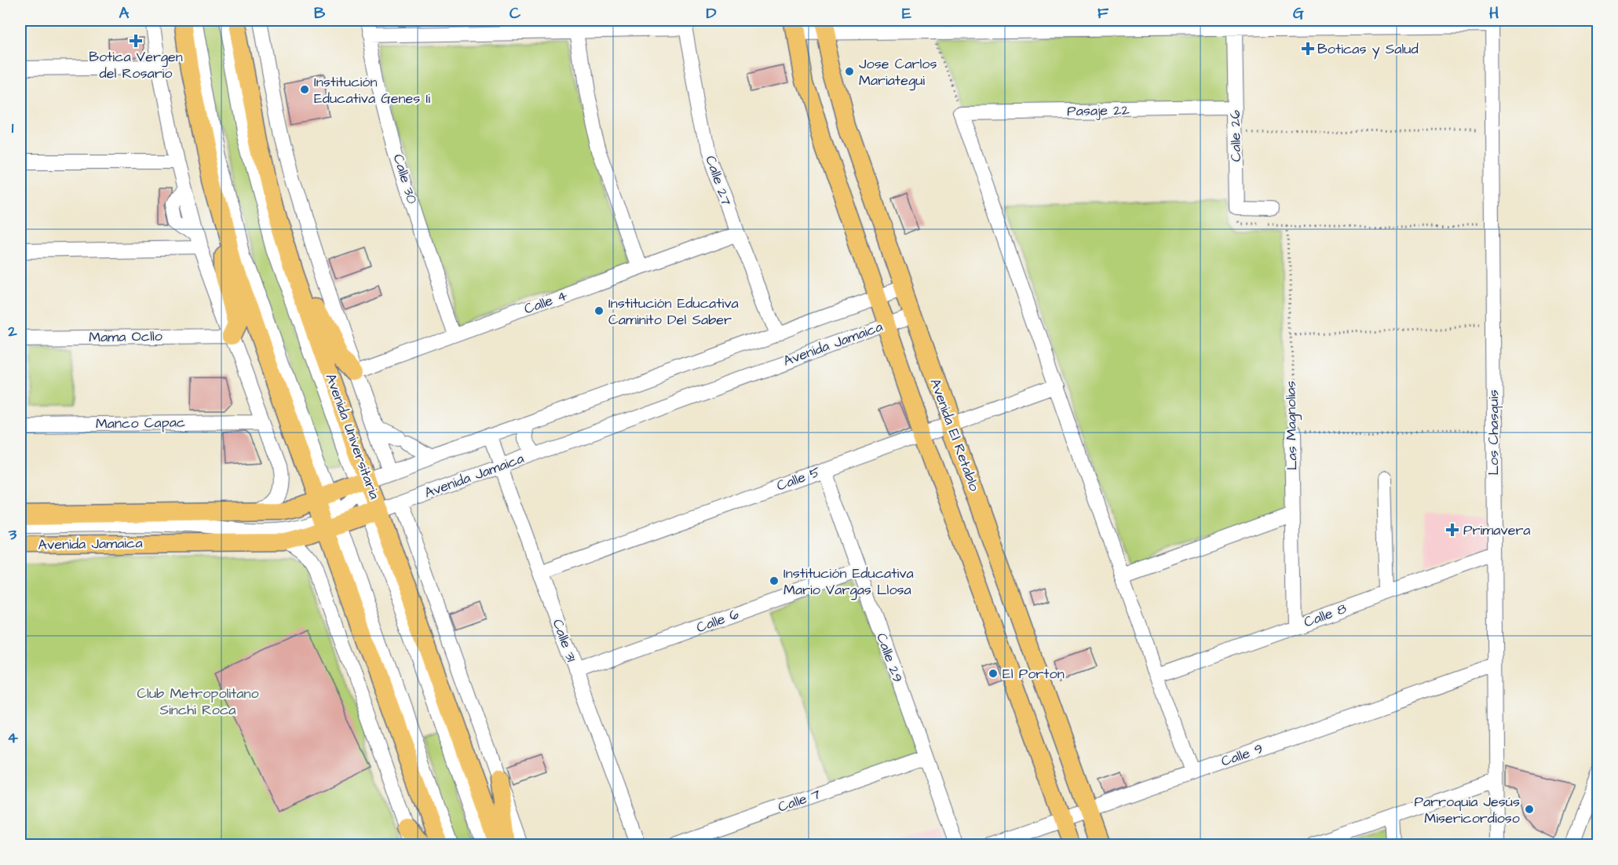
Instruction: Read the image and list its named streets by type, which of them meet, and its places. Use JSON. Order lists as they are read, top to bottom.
{
  "streets": {
    "main road": ["Avenida Jamaica", "Avenida El Retablo", "Avenida Universitaria"],
    "street": [
      "Pasaje 22",
      "Calle 26",
      "Calle 30",
      "Calle 27",
      "Calle 4",
      "Mama Ocllo",
      "Manco Capac",
      "Las Magnolias",
      "Los Chasquis",
      "Calle 5",
      "Calle 8",
      "Calle 6",
      "Calle 31",
      "Calle 29",
      "Calle 9",
      "Calle 7"
    ]
  },
  "crossings": [
    ["Pasaje 22", "Calle 26"],
    ["Calle 30", "Calle 4"],
    ["Calle 27", "Calle 4"],
    ["Calle 27", "Avenida Jamaica"],
    ["Calle 4", "Avenida Universitaria"],
    ["Avenida Jamaica", "Avenida El Retablo"],
    ["Avenida Jamaica", "Avenida Universitaria"],
    ["Avenida Jamaica", "Calle 31"],
    ["Las Magnolias", "Calle 8"],
    ["Los Chasquis", "Calle 8"],
    ["Los Chasquis", "Calle 9"],
    ["Avenida El Retablo", "Calle 5"],
    ["Avenida El Retablo", "Calle 9"],
    ["Calle 5", "Calle 31"],
    ["Calle 5", "Calle 29"],
    ["Calle 6", "Calle 31"],
    ["Calle 6", "Calle 29"],
    ["Calle 29", "Calle 7"]
  ],
  "parks": ["Club Metropolitano Sinchi Roca"],
  "places": {
    "health": ["Botica Vergen del Rosario", "Boticas y Salud", "Primavera"],
    "other": [
      "Jose Carlos Mariategui",
      "Institución Educativa Genes Ii",
      "Institución Educativa Caminito Del Saber",
      "Institución Educativa Mario Vargas Llosa",
      "El Porton",
      "Parroquia Jesús Misericordioso"
    ]
  },
  "grid": {
    "columns": [
      "A",
      "B",
      "C",
      "D",
      "E",
      "F",
      "G",
      "H"
    ],
    "rows": [
      "1",
      "2",
      "3",
      "4"
    ]
  }
}
